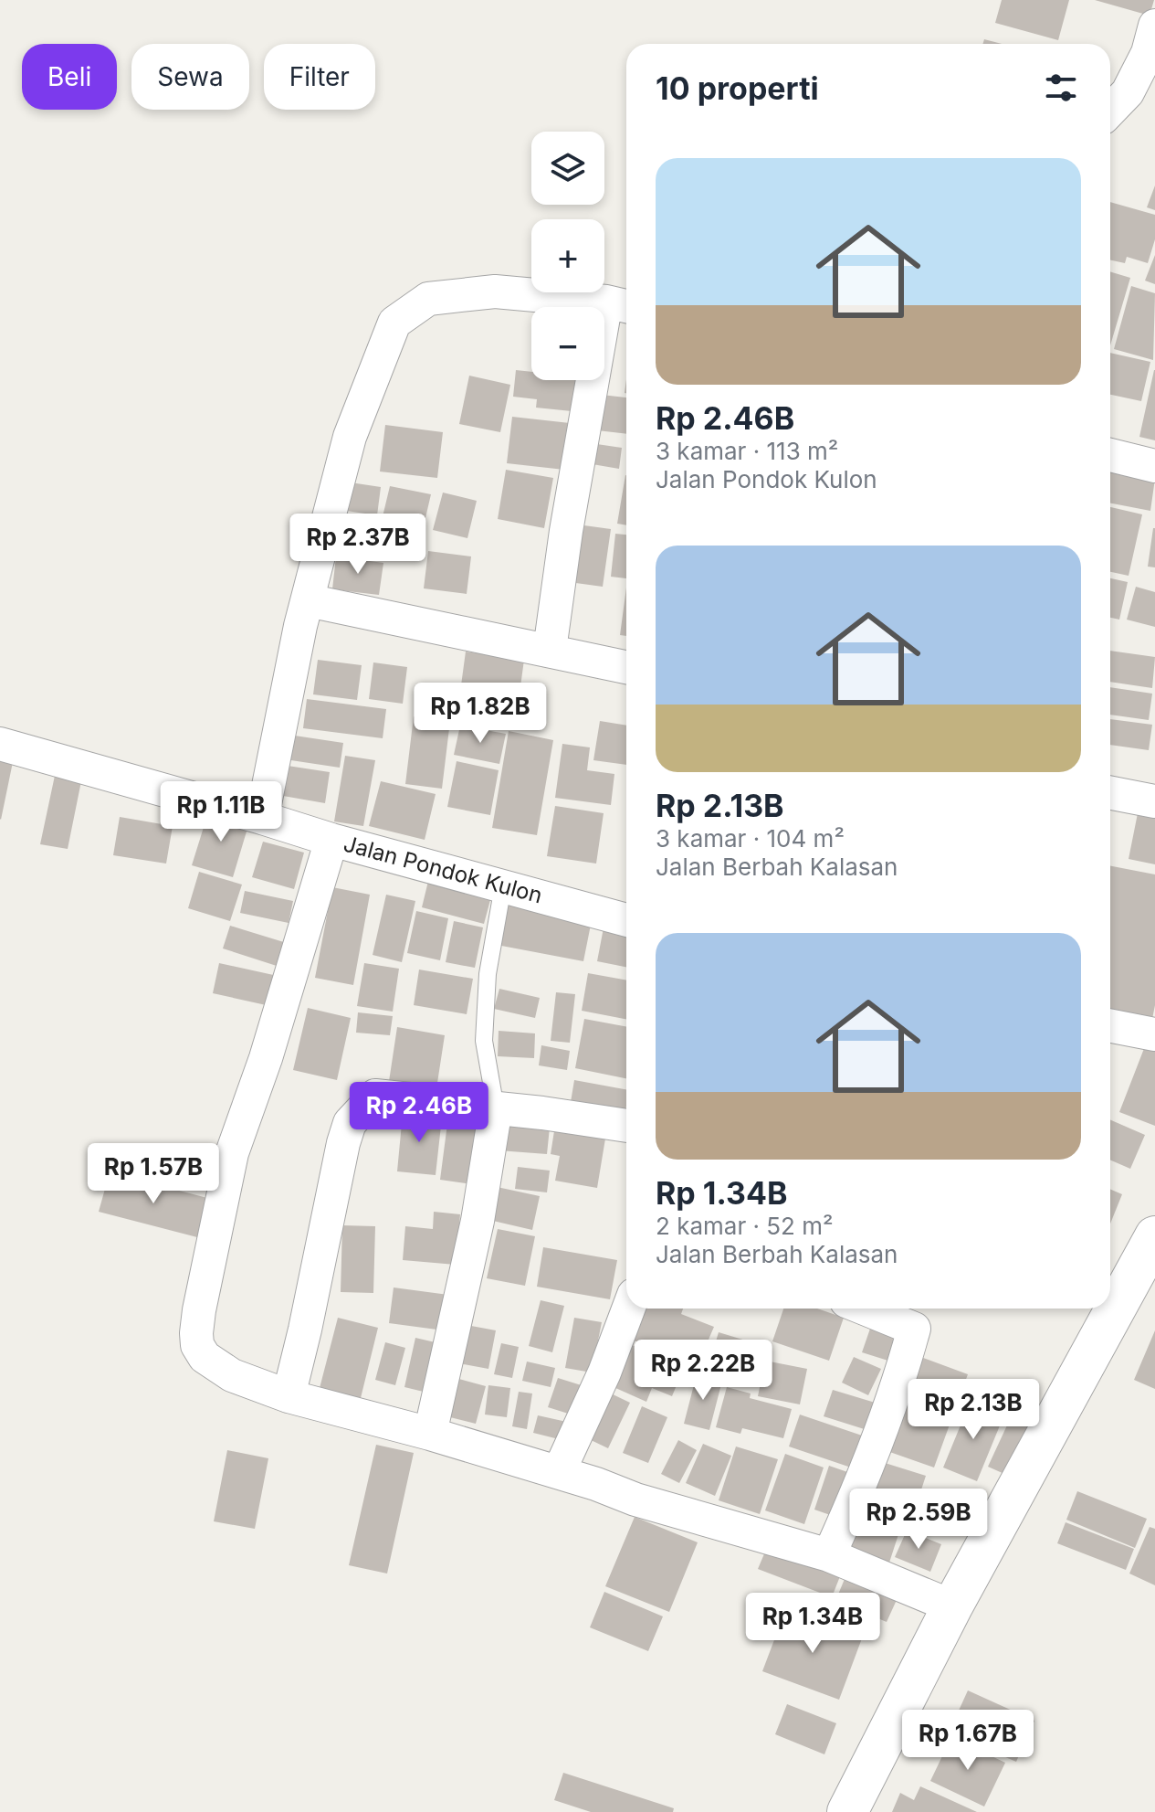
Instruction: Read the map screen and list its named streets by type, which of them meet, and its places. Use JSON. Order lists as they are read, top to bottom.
{
  "streets": {
    "street": ["Jalan Pondok Kulon"]
  },
  "page": {
    "chip": ["Beli", "Sewa", "Filter"],
    "heading": "10 properti",
    "map_buttons": ["+", "−"],
    "list": [
      {
        "name": "Rp 2.46B",
        "note": "3 kamar · 113 m² · Jalan Pondok Kulon"
      },
      {
        "name": "Rp 2.13B",
        "note": "3 kamar · 104 m² · Jalan Berbah Kalasan"
      },
      {
        "name": "Rp 1.34B",
        "note": "2 kamar · 52 m² · Jalan Berbah Kalasan"
      }
    ],
    "price": [
      "Rp 2.37B",
      "Rp 1.82B",
      "Rp 1.11B",
      "Rp 2.46B",
      "Rp 1.57B",
      "Rp 2.22B",
      "Rp 2.13B",
      "Rp 2.59B",
      "Rp 1.34B",
      "Rp 1.67B"
    ]
  }
}
